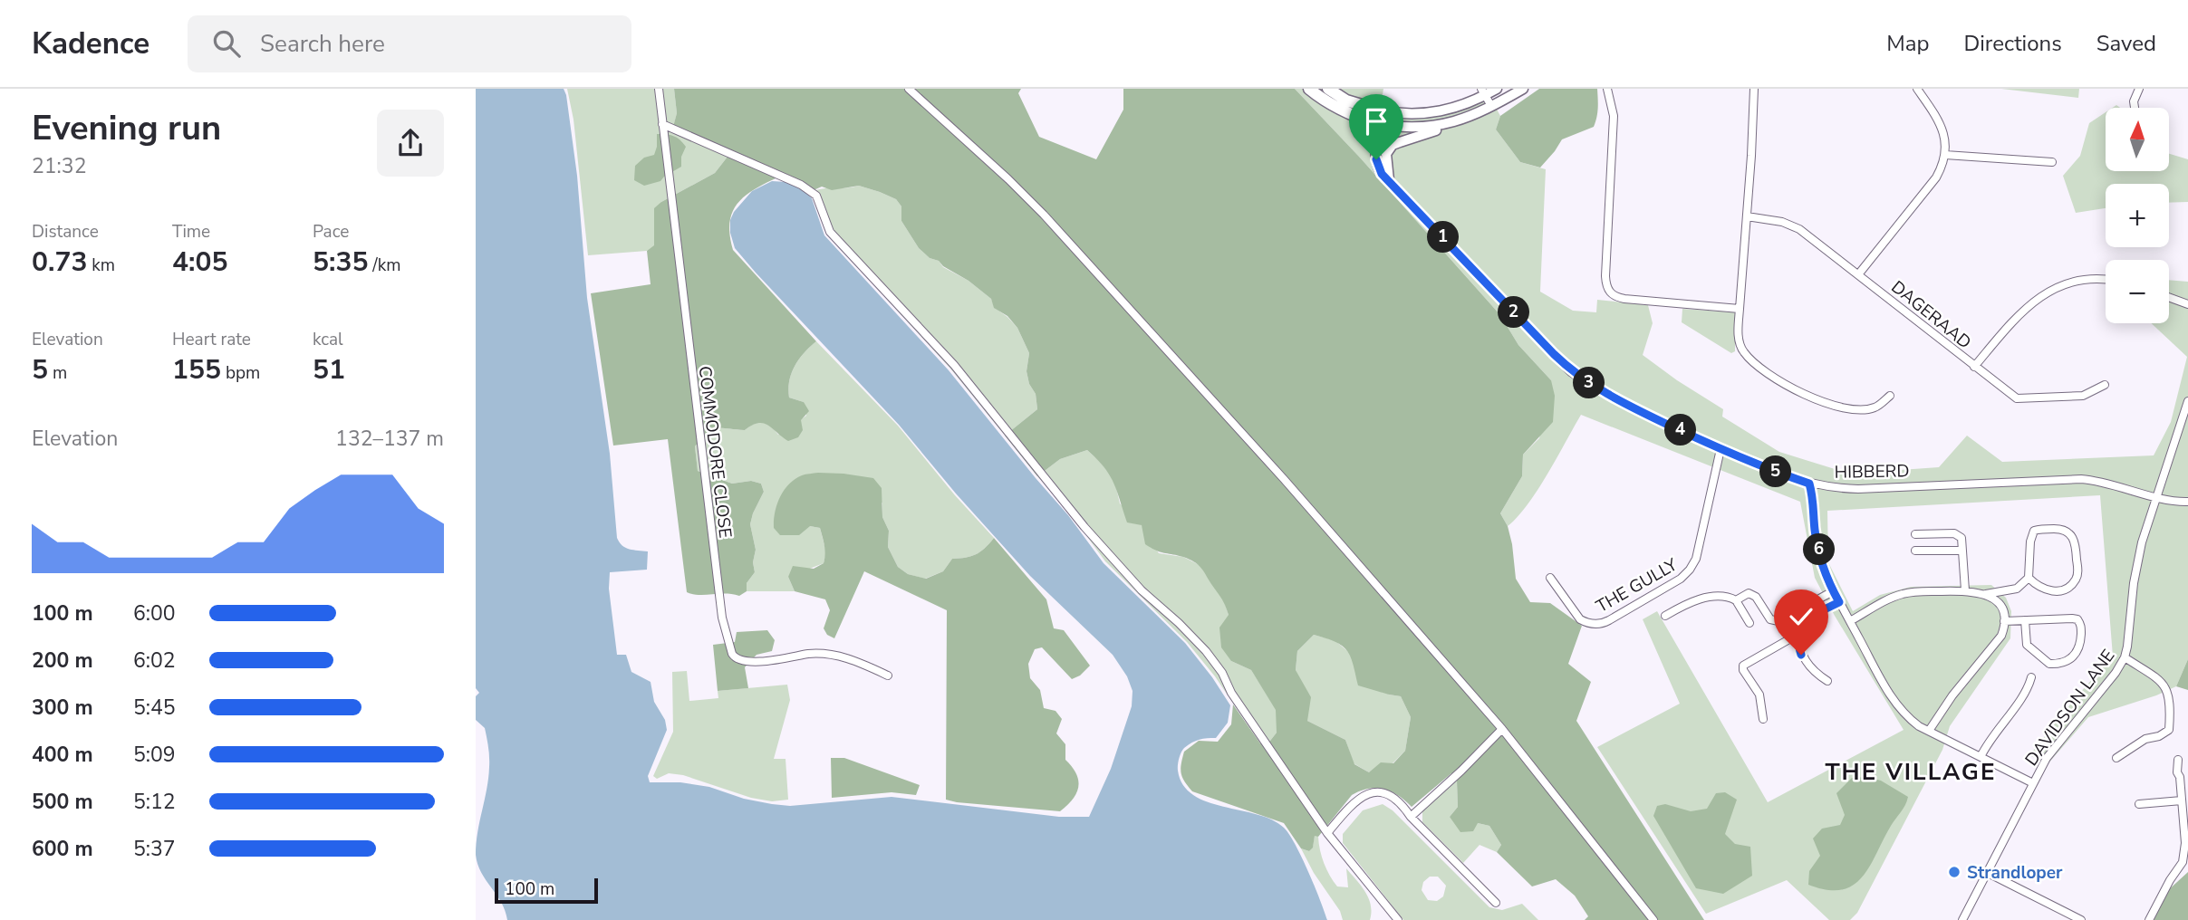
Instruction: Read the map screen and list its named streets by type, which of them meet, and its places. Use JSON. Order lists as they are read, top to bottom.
{
  "streets": {
    "street": [
      "DAGERAAD",
      "COMMODORE CLOSE",
      "HIBBERD",
      "THE GULLY",
      "DAVIDSON LANE"
    ]
  },
  "crossings": [
    ["HIBBERD", "THE GULLY"],
    ["HIBBERD", "DAVIDSON LANE"]
  ],
  "districts": ["THE VILLAGE"],
  "places": ["Strandloper"],
  "scale_bar": "100 m",
  "north": "top",
  "page": {
    "header": "Kadence",
    "search": "Search here",
    "nav": ["Map", "Directions", "Saved"],
    "heading": ["Evening run", "21:32"],
    "map_buttons": ["+", "−"],
    "stats": [
      ["Distance", "0.73 km"],
      ["Time", "4:05"],
      ["Pace", "5:35 /km"],
      ["Elevation", "5 m"],
      ["Heart rate", "155 bpm"],
      ["kcal", "51"]
    ],
    "pins": [
      "1",
      "2",
      "3",
      "4",
      "5",
      "6"
    ],
    "chart": ["Elevation", "132–137 m"],
    "list": [
      {
        "name": "100 m",
        "note": "6:00"
      },
      {
        "name": "200 m",
        "note": "6:02"
      },
      {
        "name": "300 m",
        "note": "5:45"
      },
      {
        "name": "400 m",
        "note": "5:09"
      },
      {
        "name": "500 m",
        "note": "5:12"
      },
      {
        "name": "600 m",
        "note": "5:37"
      }
    ],
    "scale": "100 m"
  }
}
